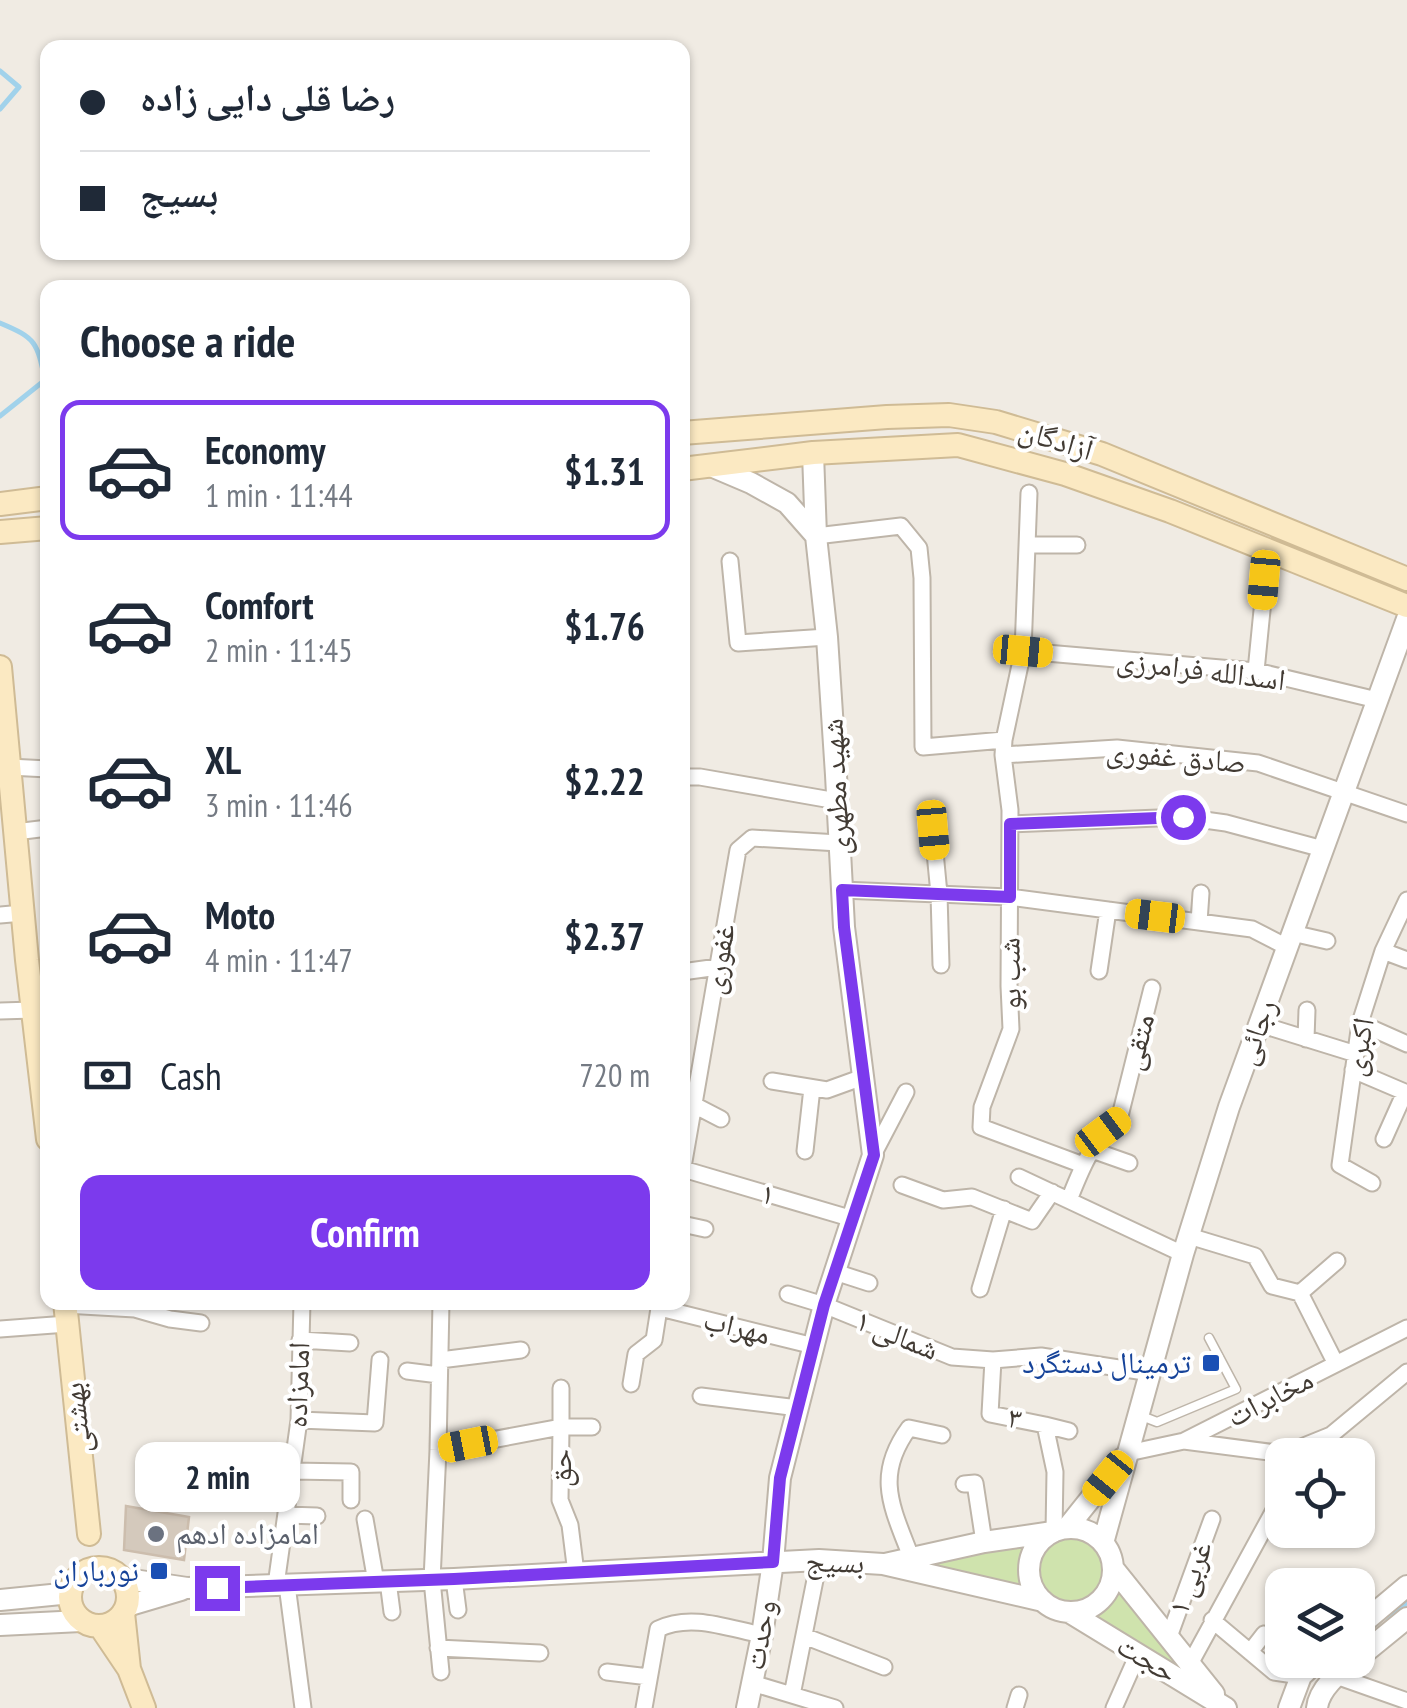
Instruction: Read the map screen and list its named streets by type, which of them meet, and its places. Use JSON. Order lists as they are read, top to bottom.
{
  "streets": {
    "main road": ["آزادگان", "بهشتی"],
    "street": [
      "اسدالله فرامرزی",
      "صادق غفوری",
      "شهید مطهری",
      "غفوری",
      "شب بو",
      "رجائی",
      "متقی",
      "اکبری",
      "۱",
      "مهراب",
      "۱ شمالی",
      "امامزاده",
      "مخابرات",
      "۳",
      "حق",
      "بسیج",
      "۱ غربی",
      "وحدت",
      "حجت"
    ]
  },
  "crossings": [
    ["اسدالله فرامرزی", "شب بو"],
    ["اسدالله فرامرزی", "رجائی"],
    ["صادق غفوری", "شب بو"],
    ["صادق غفوری", "رجائی"],
    ["شهید مطهری", "غفوری"],
    ["شهید مطهری", "۱"],
    ["شهید مطهری", "مهراب"],
    ["شهید مطهری", "۱ شمالی"],
    ["شهید مطهری", "بسیج"],
    ["شهید مطهری", "وحدت"],
    ["شب بو", "متقی"],
    ["رجائی", "۱ شمالی"],
    ["رجائی", "مخابرات"],
    ["رجائی", "۳"],
    ["رجائی", "بسیج"],
    ["رجائی", "حجت"],
    ["۱ شمالی", "۳"],
    ["امامزاده", "بسیج"],
    ["۳", "بسیج"],
    ["۳", "حجت"],
    ["حق", "بسیج"],
    ["بسیج", "وحدت"],
    ["بسیج", "حجت"],
    ["۱ غربی", "حجت"]
  ],
  "places": {
    "transit": ["ترمینال دستگرد", "نورباران"],
    "other": ["امامزاده ادهم"]
  },
  "page": {
    "banner": ["رضا قلی دایی زاده", "بسیج"],
    "heading": "Choose a ride",
    "list": [
      {
        "name": "Economy",
        "note": "1 min · 11:44",
        "value": "$1.31"
      },
      {
        "name": "Comfort",
        "note": "2 min · 11:45",
        "value": "$1.76"
      },
      {
        "name": "XL",
        "note": "3 min · 11:46",
        "value": "$2.22"
      },
      {
        "name": "Moto",
        "note": "4 min · 11:47",
        "value": "$2.37"
      }
    ],
    "pay": ["Cash", "720 m"],
    "buttons": "Confirm",
    "bubble": "2 min"
  }
}
